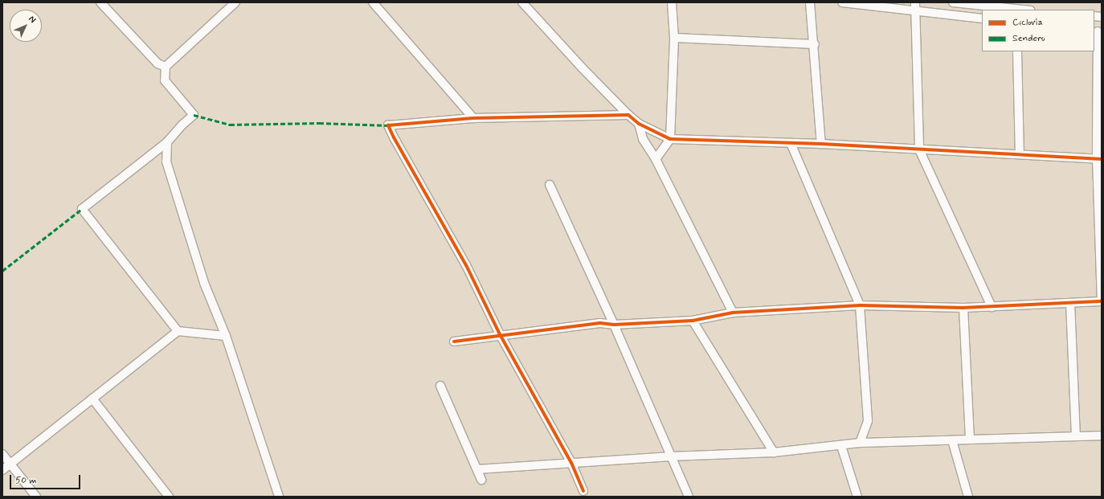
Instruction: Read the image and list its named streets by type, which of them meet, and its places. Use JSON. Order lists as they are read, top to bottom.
{
  "legend": ["Ciclovía", "Sendero"],
  "scale_bar": "50 m",
  "north": "top right"
}
